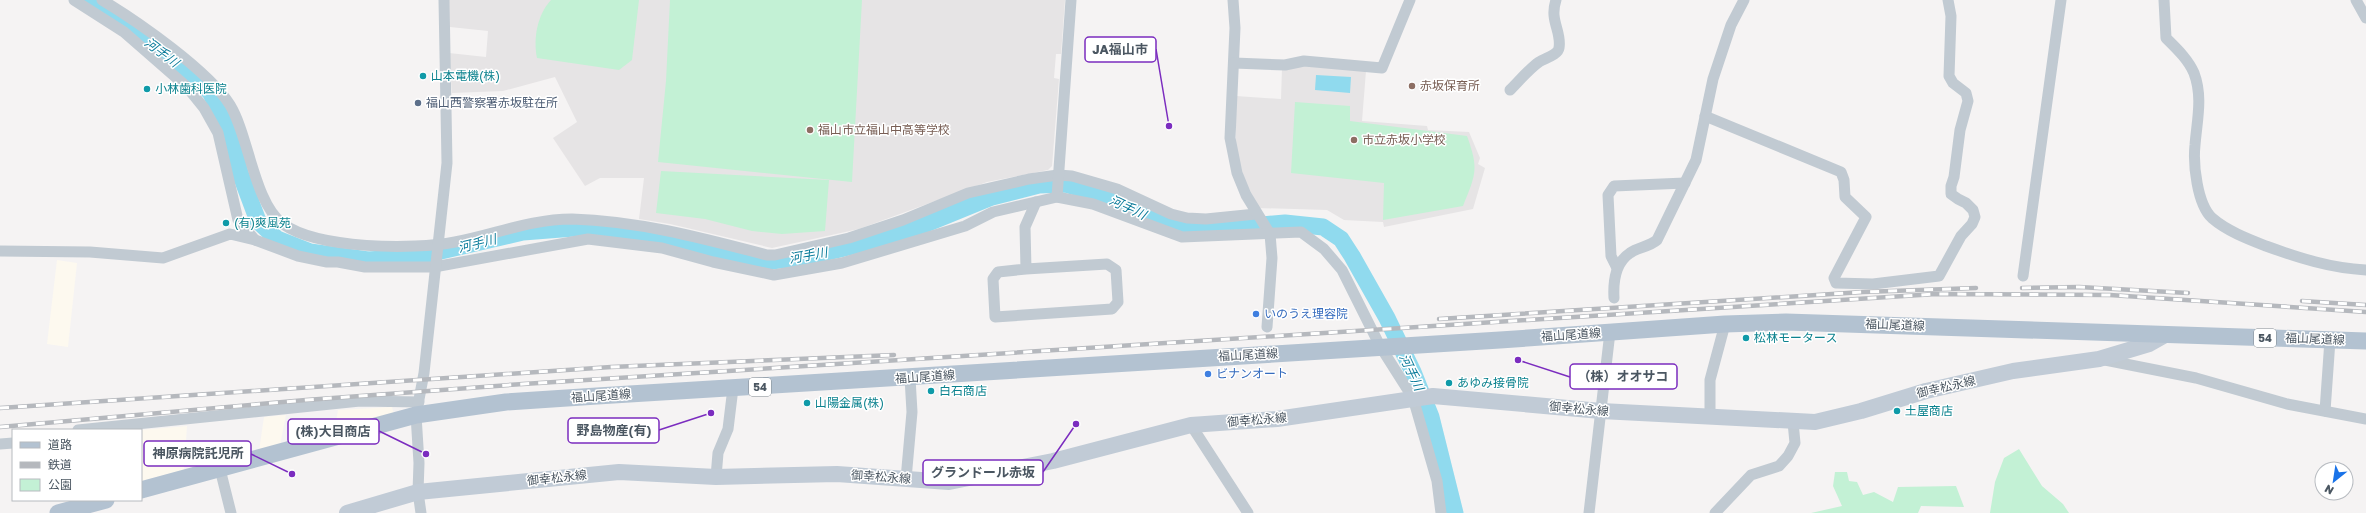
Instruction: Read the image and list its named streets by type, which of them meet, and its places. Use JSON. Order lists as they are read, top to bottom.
{
  "streets": {
    "main road": ["福山尾道線", "54", "御幸松永線"]
  },
  "crossings": [
    ["福山尾道線", "御幸松永線"]
  ],
  "water": ["河手川"],
  "places": [
    "山本電機(株)",
    "赤坂保育所",
    "小林歯科医院",
    "福山西警察署赤坂駐在所",
    "JA福山市",
    "福山市立福山中高等学校",
    "市立赤坂小学校",
    "(有)爽風苑",
    "いのうえ理容院",
    "松林モータース",
    "（株）オオサコ",
    "ビナンオート",
    "あゆみ接骨院",
    "白石商店",
    "山陽金属(株)",
    "土屋商店",
    "野島物産(有)",
    "グランドール赤坂",
    "(株)大目商店",
    "神原病院託児所"
  ],
  "legend": ["道路", "鉄道", "公園"],
  "north": "bottom left"
}
